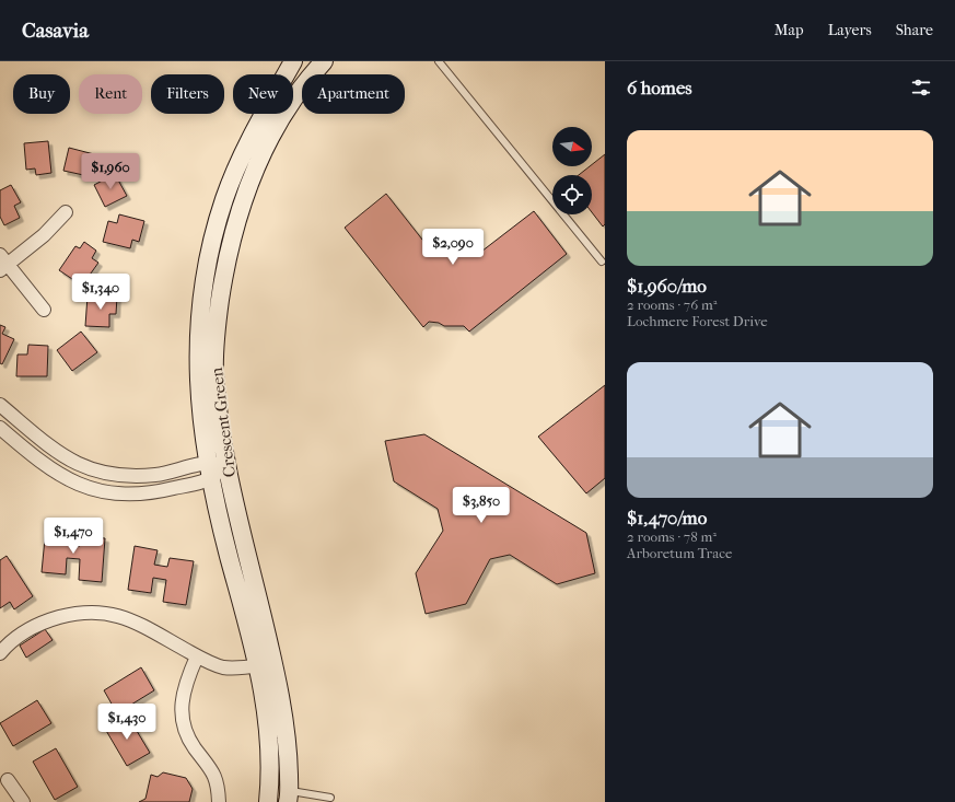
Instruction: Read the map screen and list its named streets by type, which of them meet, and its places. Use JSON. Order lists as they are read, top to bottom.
{
  "streets": {
    "street": ["Crescent Green"]
  },
  "north": "right",
  "page": {
    "header": "Casavia",
    "nav": ["Map", "Layers", "Share"],
    "heading": "6 homes",
    "chip": [
      "Buy",
      "Rent",
      "Filters",
      "New",
      "Apartment"
    ],
    "list": [
      {
        "name": "$1,960/mo",
        "note": "2 rooms · 76 m² · Lochmere Forest Drive"
      },
      {
        "name": "$1,470/mo",
        "note": "2 rooms · 78 m² · Arboretum Trace"
      }
    ],
    "price": [
      "$1,960",
      "$2,090",
      "$1,340",
      "$3,850",
      "$1,470",
      "$1,430"
    ]
  }
}
